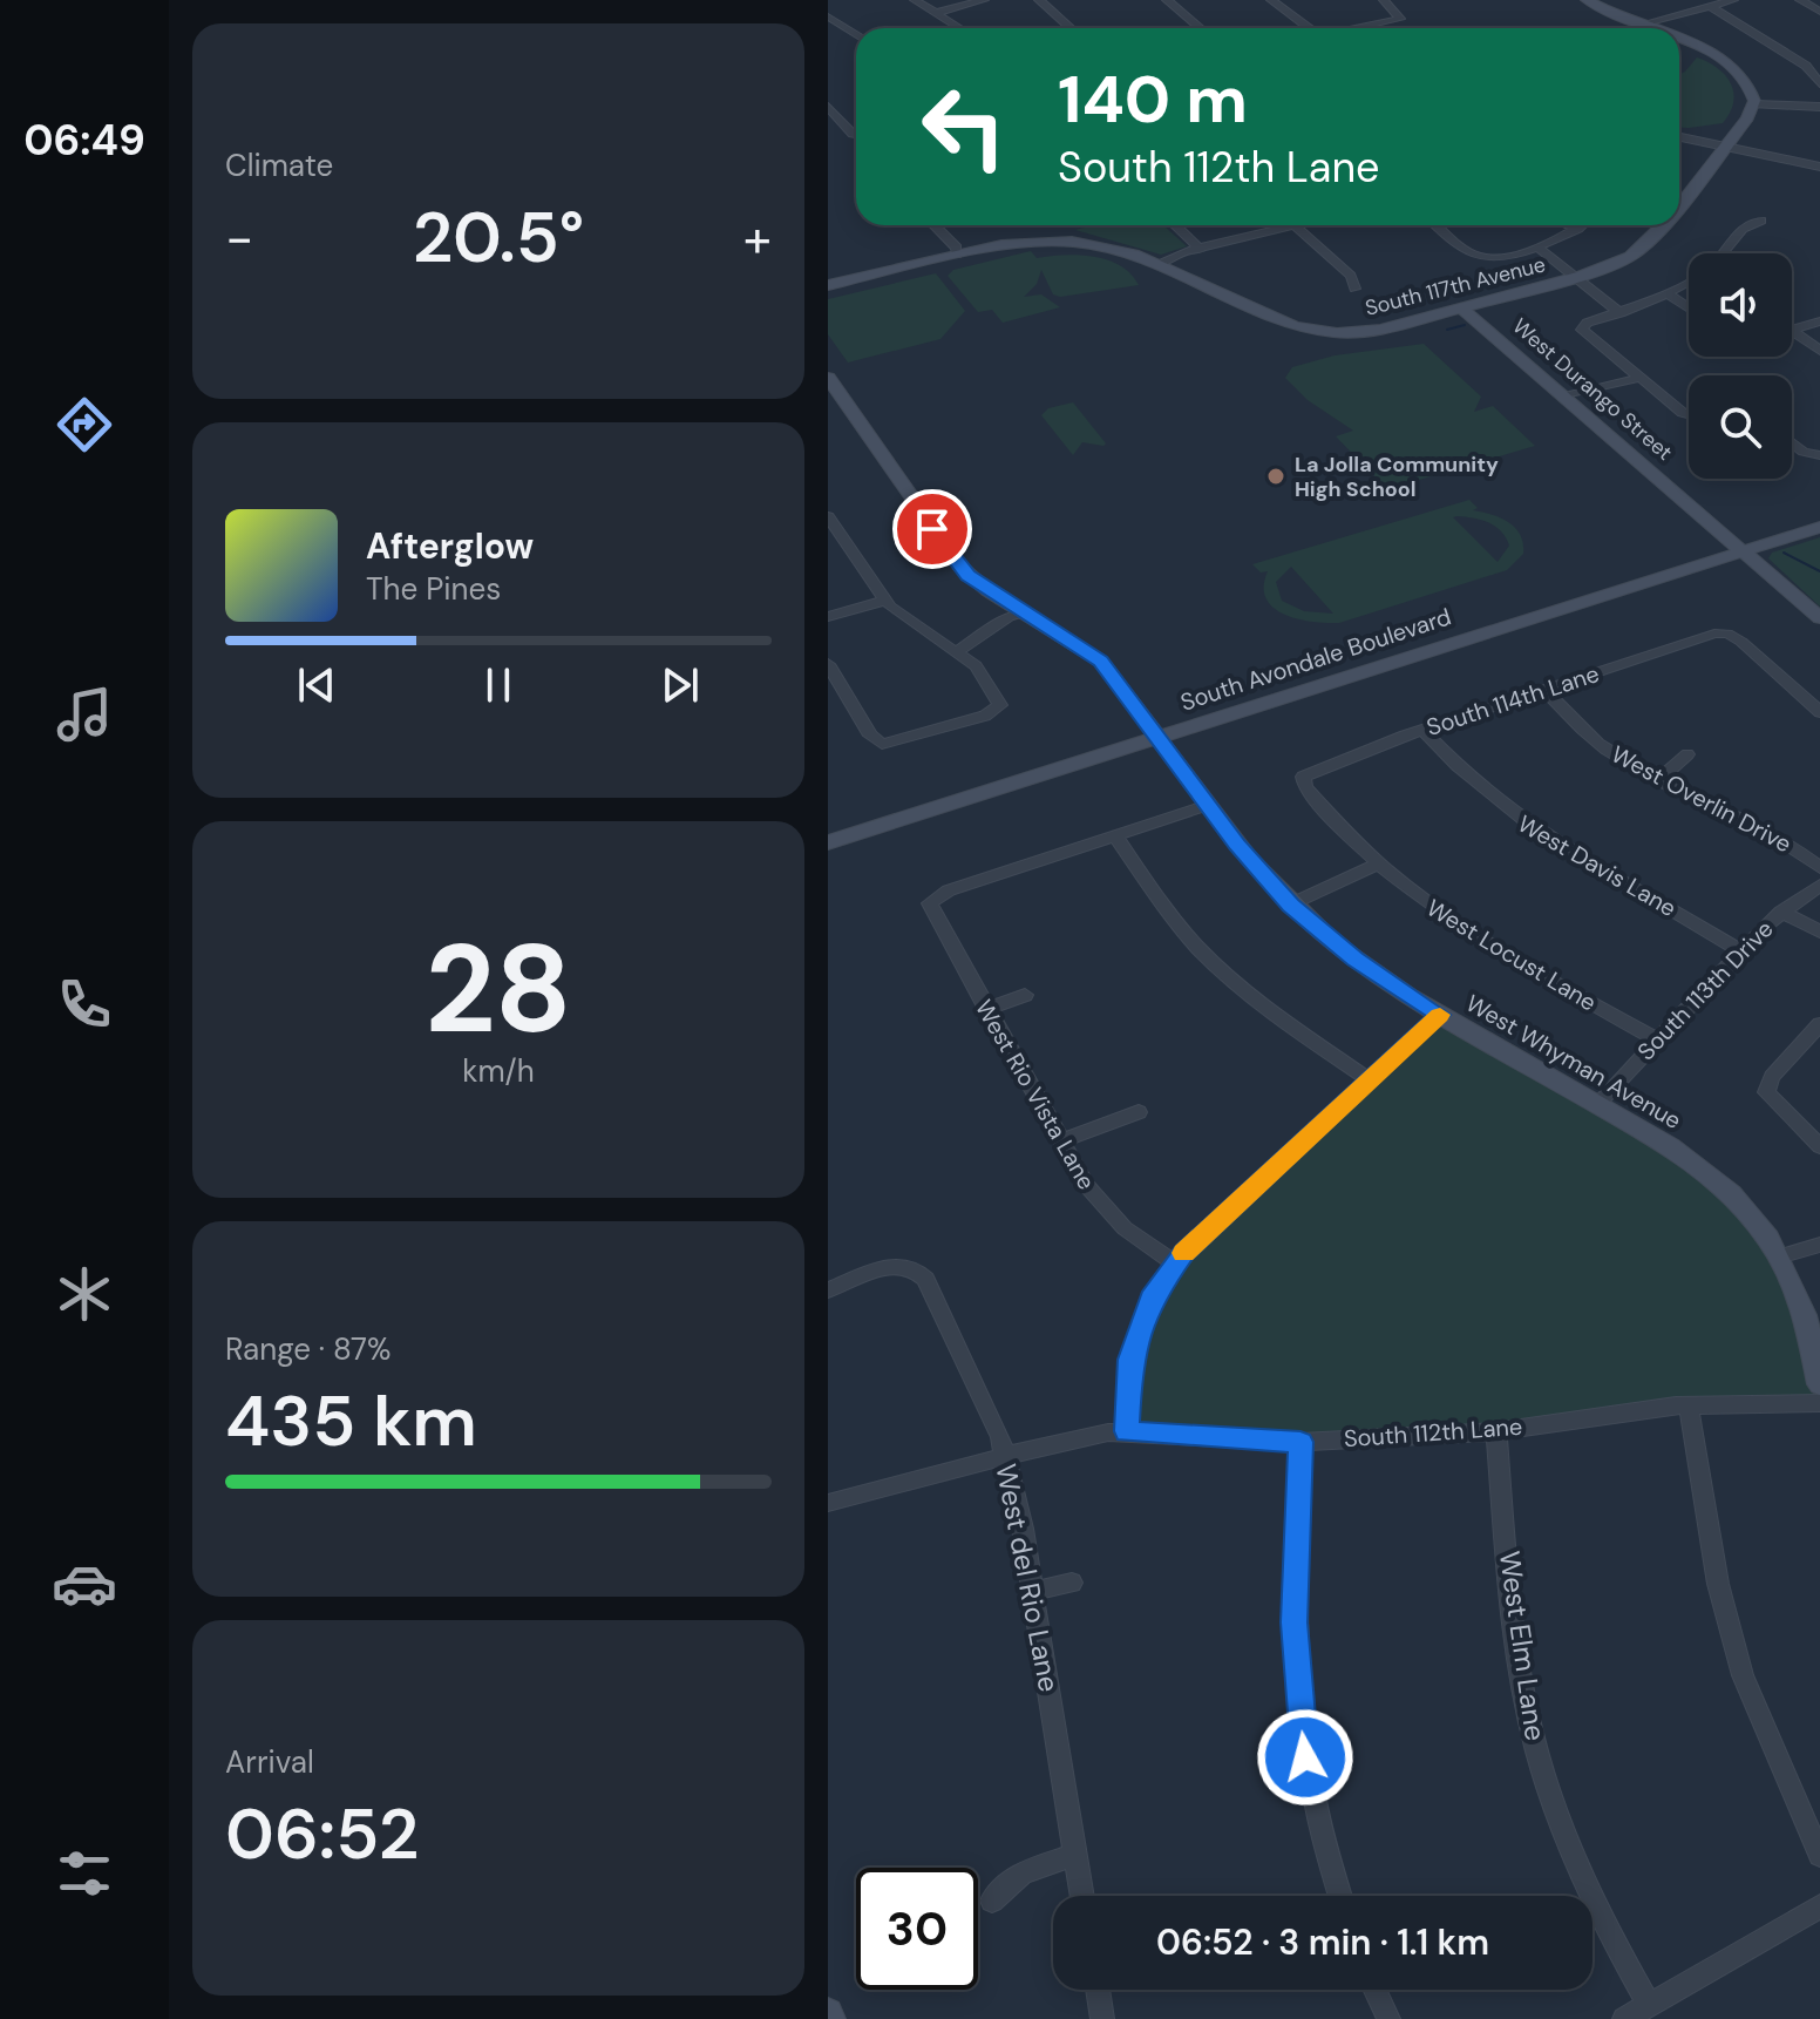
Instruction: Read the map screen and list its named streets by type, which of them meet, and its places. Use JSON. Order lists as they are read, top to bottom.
{
  "streets": {
    "street": [
      "South 117th Avenue",
      "West Durango Street",
      "South Avondale Boulevard",
      "South 114th Lane",
      "West Overlin Drive",
      "West Davis Lane",
      "West Locust Lane",
      "South 113th Drive",
      "West Whyman Avenue",
      "West Rio Vista Lane",
      "South 112th Lane",
      "West del Rio Lane",
      "West Elm Lane"
    ]
  },
  "crossings": [
    ["South 117th Avenue", "West Durango Street"],
    ["West Durango Street", "South Avondale Boulevard"],
    ["South Avondale Boulevard", "West Whyman Avenue"],
    ["South 114th Lane", "West Overlin Drive"],
    ["South 114th Lane", "West Davis Lane"],
    ["South 114th Lane", "West Locust Lane"],
    ["West Davis Lane", "South 113th Drive"],
    ["West Locust Lane", "South 113th Drive"],
    ["South 113th Drive", "West Whyman Avenue"],
    ["South 112th Lane", "West del Rio Lane"],
    ["South 112th Lane", "West Elm Lane"]
  ],
  "places": ["La Jolla Community High School"],
  "page": {
    "tabs": "06:49",
    "tile": [
      "Climate",
      ["28", "km/h"],
      ["Range · 87%", "435 km"],
      ["Arrival", "06:52"]
    ],
    "turn": ["140 m", "South 112th Lane"],
    "heat": ["−", "20.5°", "+"],
    "song": ["Afterglow", "The Pines"],
    "limit": "30",
    "trip": "06:52 · 3 min · 1.1 km"
  }
}
